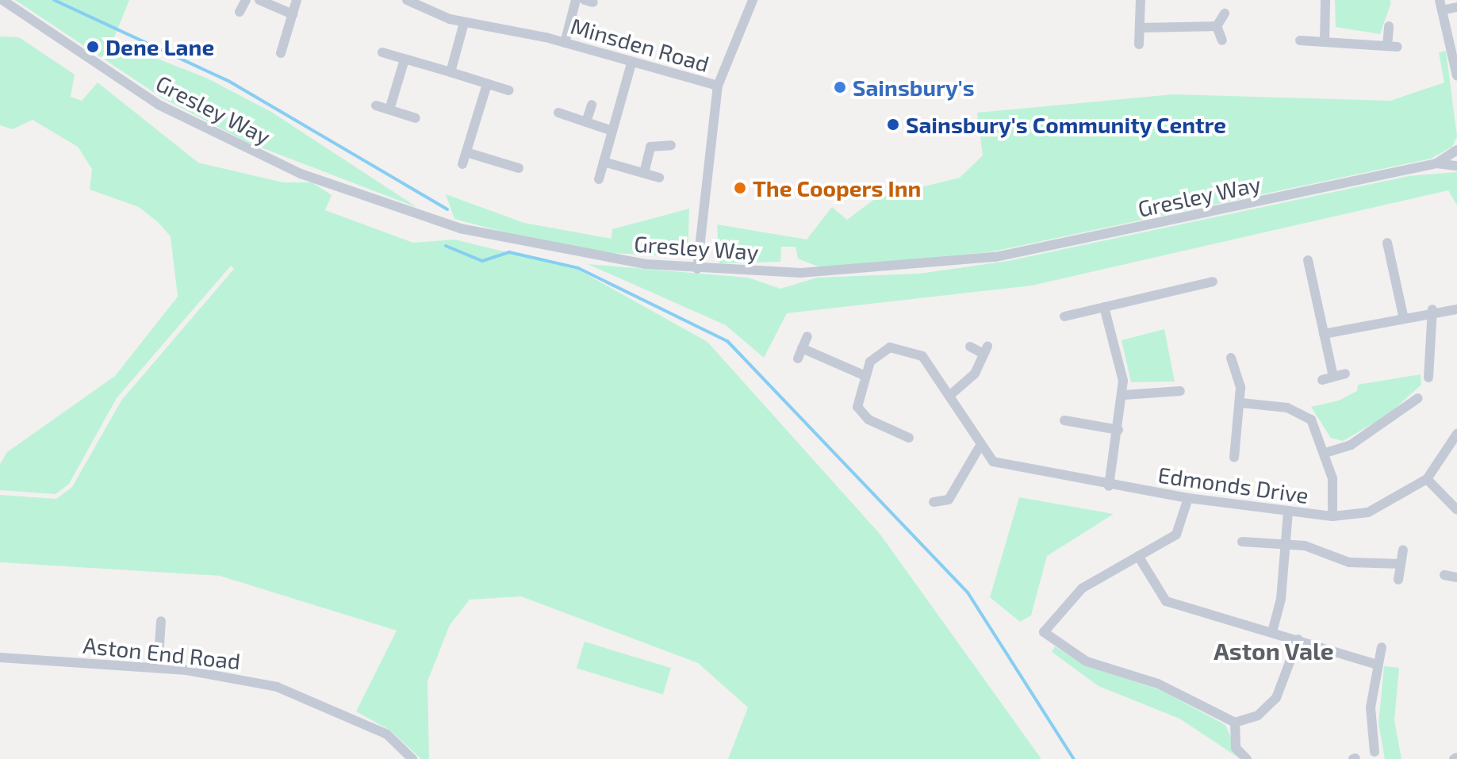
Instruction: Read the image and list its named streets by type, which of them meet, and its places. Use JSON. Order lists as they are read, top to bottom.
{
  "streets": {
    "street": [
      "Minsden Road",
      "Gresley Way",
      "Edmonds Drive",
      "Aston End Road"
    ]
  },
  "districts": ["Aston Vale"],
  "places": [
    "Dene Lane",
    "Sainsbury's",
    "Sainsbury's Community Centre",
    "The Coopers Inn"
  ]
}
